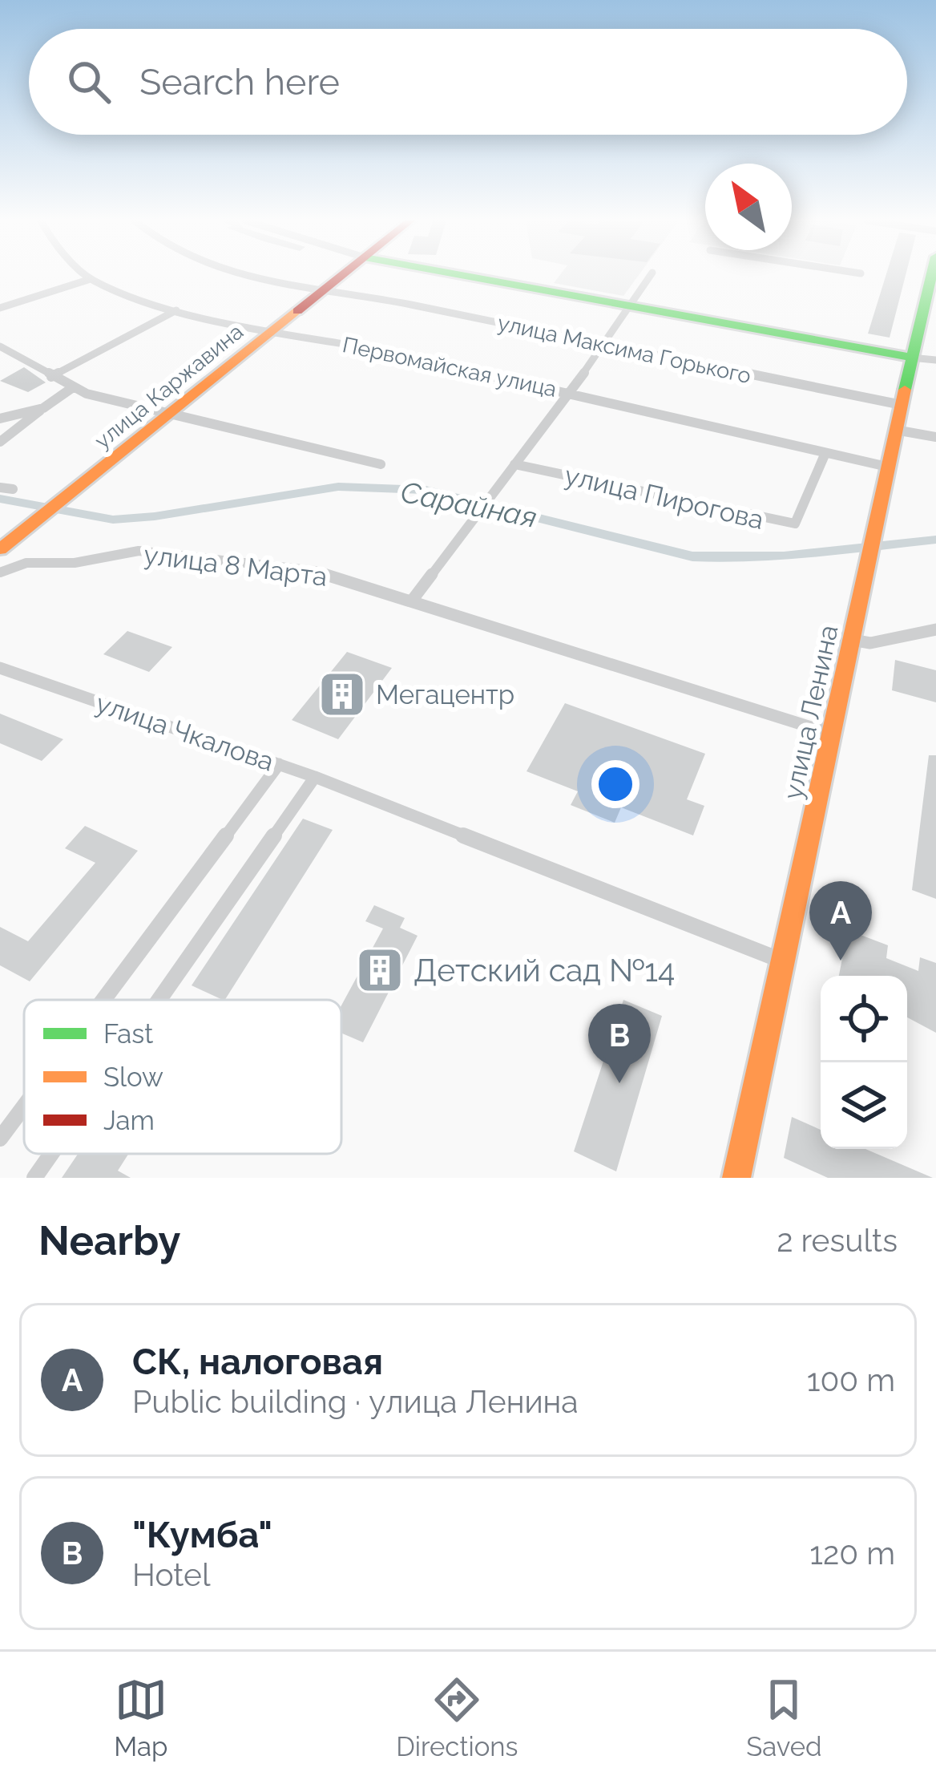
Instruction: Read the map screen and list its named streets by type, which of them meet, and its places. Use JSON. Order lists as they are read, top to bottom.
{
  "streets": {
    "street": [
      "улица Максима Горького",
      "Первомайская улица",
      "улица Каржавина",
      "улица Пирогова",
      "улица 8 Марта",
      "улица Ленина",
      "улица Чкалова"
    ]
  },
  "crossings": [
    ["улица Максима Горького", "улица Каржавина"],
    ["улица Максима Горького", "улица Ленина"],
    ["Первомайская улица", "улица Каржавина"],
    ["Первомайская улица", "улица Пирогова"],
    ["Первомайская улица", "улица Ленина"],
    ["улица 8 Марта", "улица Ленина"],
    ["улица Ленина", "улица Чкалова"]
  ],
  "water": ["Сарайная"],
  "places": {
    "building": ["Мегацентр", "Детский сад №14"]
  },
  "legend": ["Fast", "Slow", "Jam"],
  "north": "top left",
  "page": {
    "search": "Search here",
    "pins": ["A", "B"],
    "heading": ["Nearby", "2 results"],
    "list": [
      {
        "mark": "A",
        "name": "СК, налоговая",
        "note": "Public building · улица Ленина",
        "value": "100 m"
      },
      {
        "mark": "B",
        "name": "\"Кумба\"",
        "note": "Hotel",
        "value": "120 m"
      }
    ],
    "nav": ["Map", "Directions", "Saved"]
  }
}
